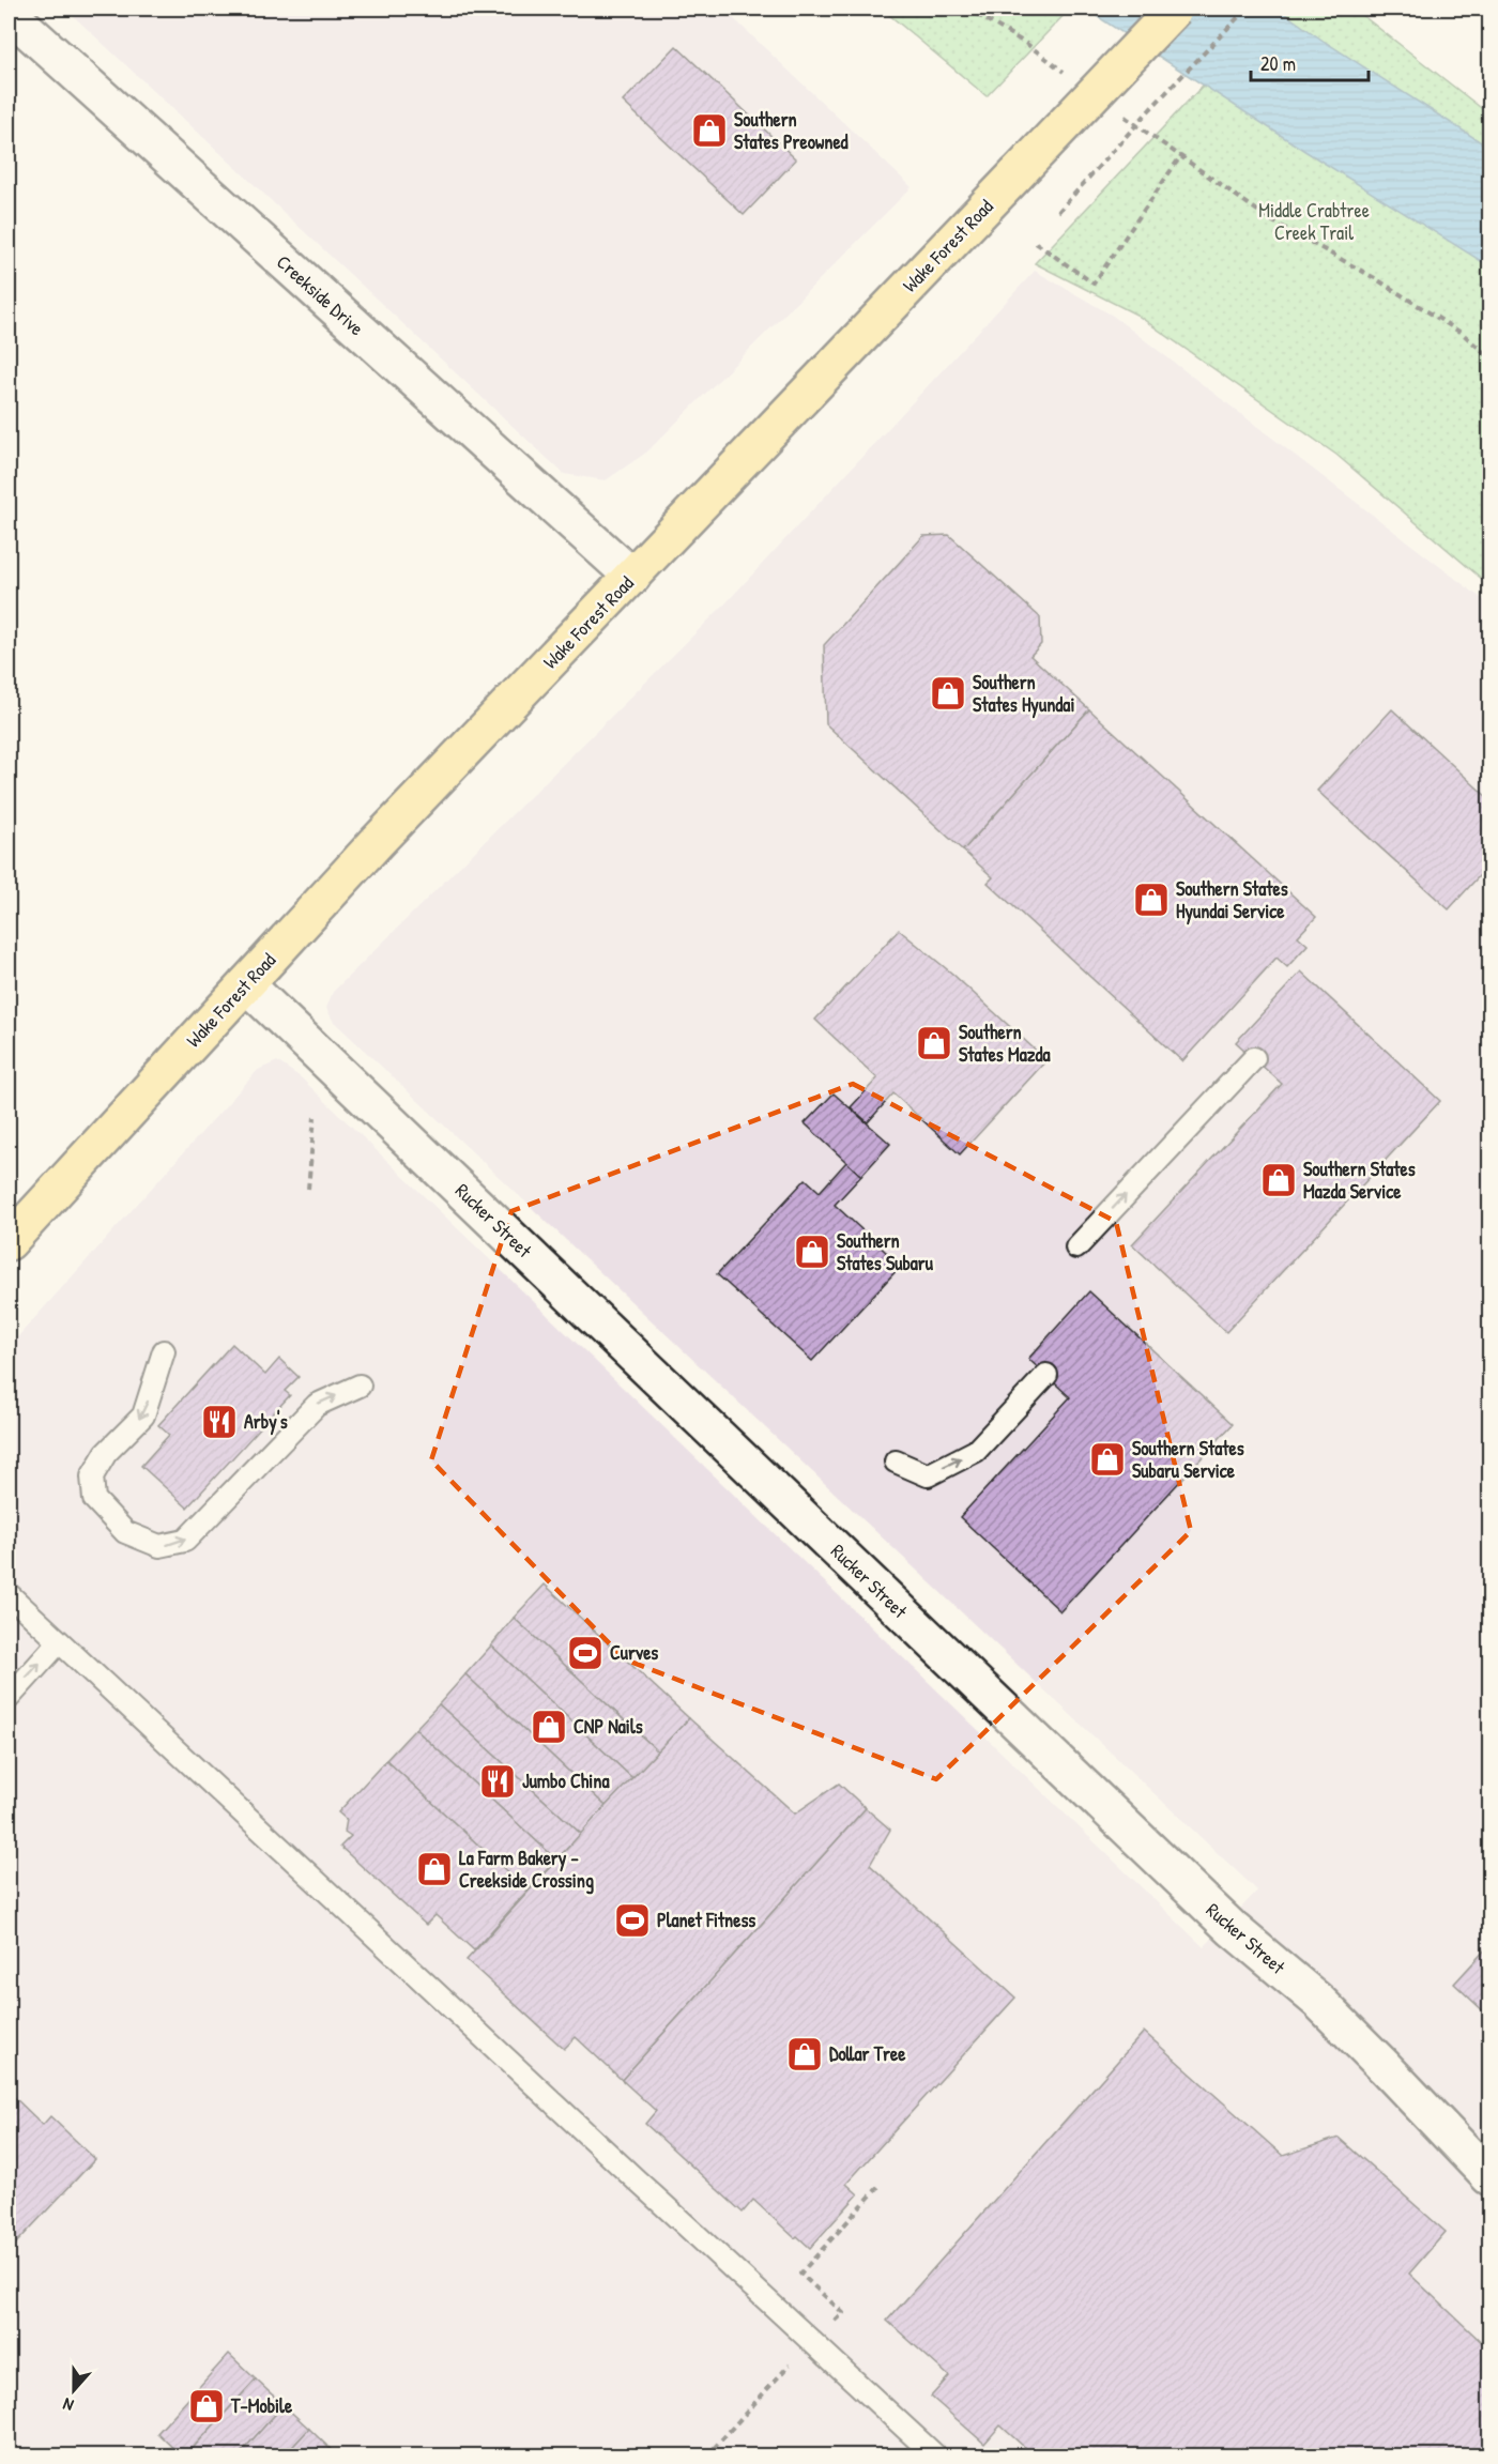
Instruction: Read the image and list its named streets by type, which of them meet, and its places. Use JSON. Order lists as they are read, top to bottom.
{
  "streets": {
    "main road": ["Wake Forest Road"],
    "street": ["Creekside Drive", "Rucker Street"]
  },
  "crossings": [
    ["Wake Forest Road", "Creekside Drive"],
    ["Wake Forest Road", "Rucker Street"]
  ],
  "parks": ["Middle Crabtree Creek Trail"],
  "places": {
    "shop": [
      "Southern States Preowned",
      "Southern States Hyundai",
      "Southern States Hyundai Service",
      "Southern States Mazda",
      "Southern States Mazda Service",
      "Southern States Subaru",
      "Southern States Subaru Service",
      "CNP Nails",
      "La Farm Bakery - Creekside Crossing",
      "Dollar Tree",
      "T-Mobile"
    ],
    "restaurant": ["Arby's", "Jumbo China"],
    "sports": ["Curves", "Planet Fitness"]
  },
  "scale_bar": "20 m",
  "north": "bottom"
}
